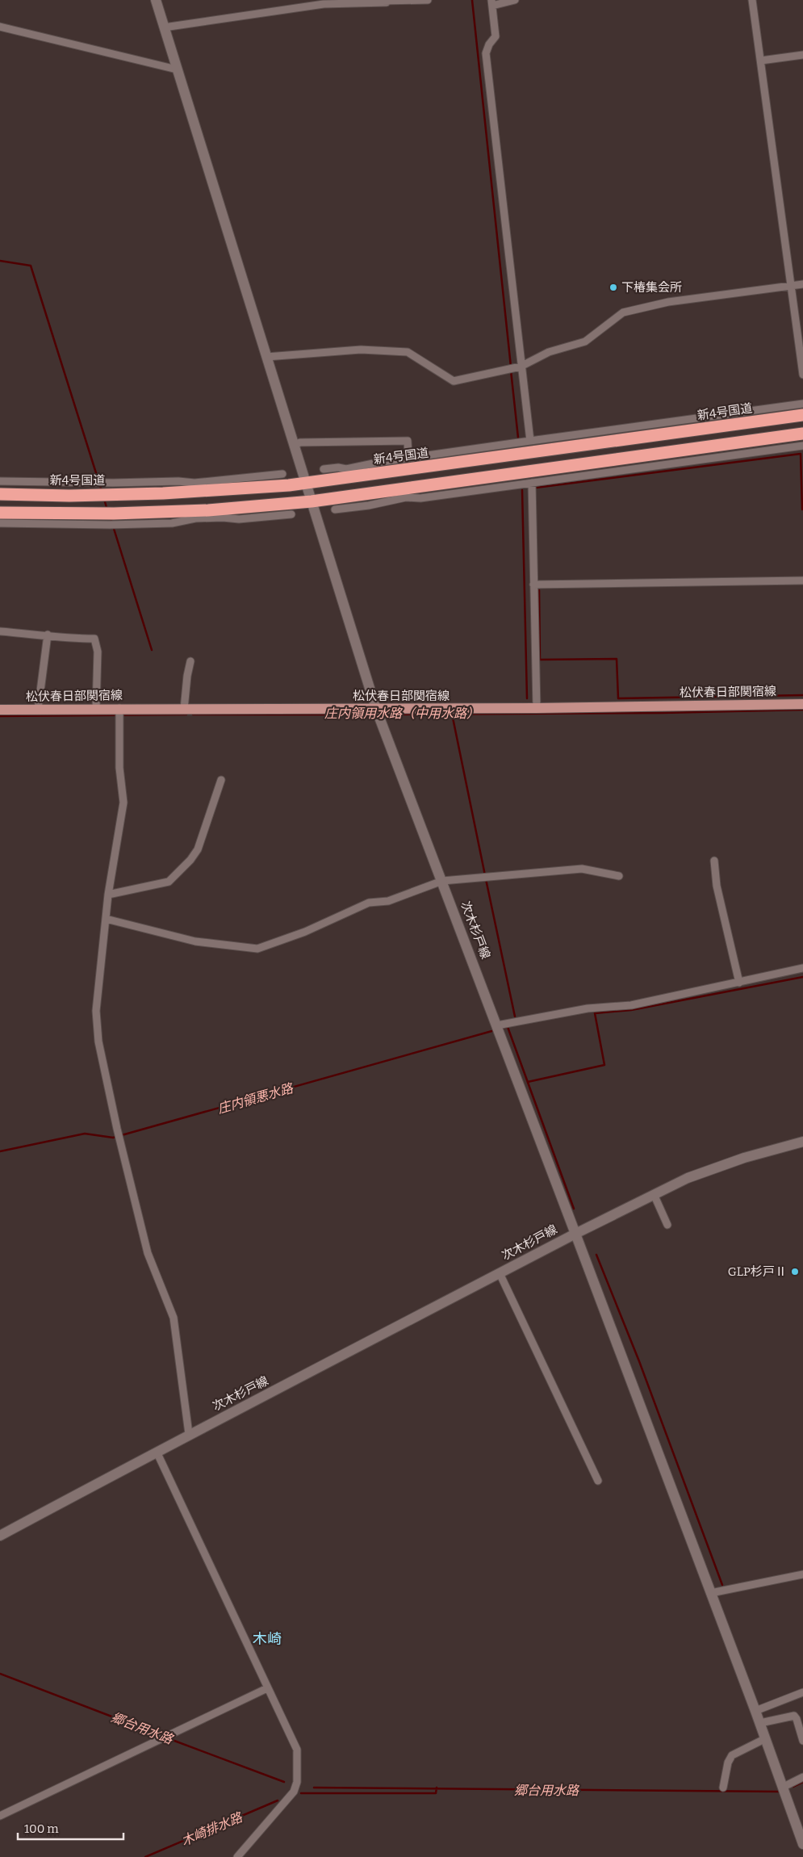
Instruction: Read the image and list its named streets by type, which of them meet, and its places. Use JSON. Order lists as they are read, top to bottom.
{
  "streets": {
    "highway": ["新4号国道"],
    "main road": ["松伏春日部関宿線"],
    "street": ["次木杉戸線"]
  },
  "crossings": [
    ["新4号国道", "次木杉戸線"],
    ["松伏春日部関宿線", "次木杉戸線"]
  ],
  "districts": ["木崎"],
  "water": [
    "庄内領用水路（中用水路）",
    "庄内領悪水路",
    "郷台用水路",
    "木崎排水路"
  ],
  "places": ["下椿集会所", "GLP杉戸Ⅱ"],
  "scale_bar": "100 m"
}
